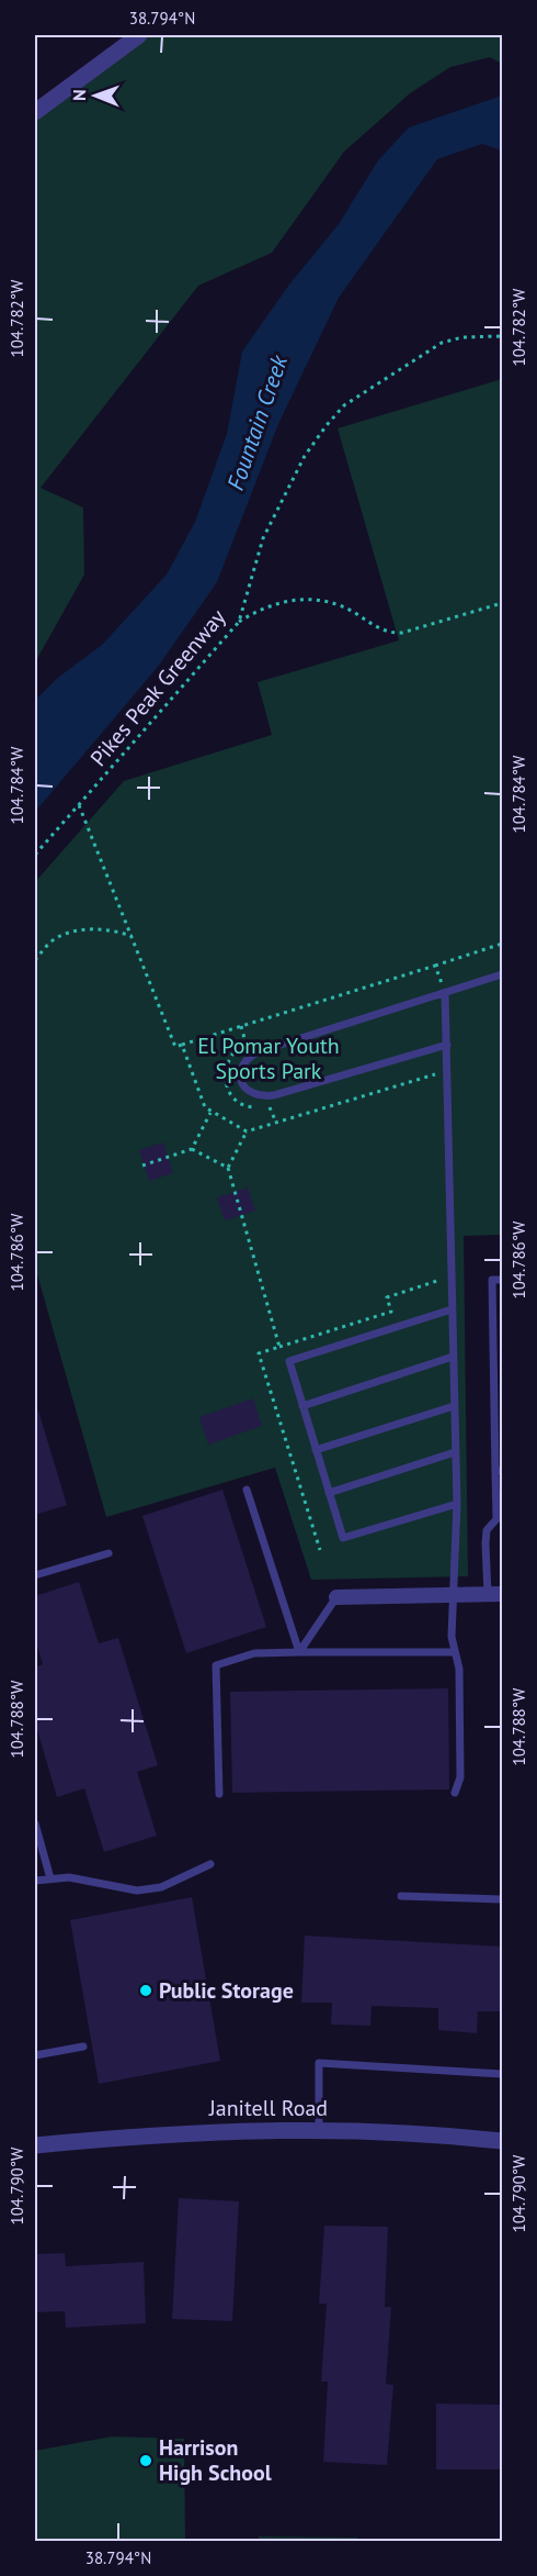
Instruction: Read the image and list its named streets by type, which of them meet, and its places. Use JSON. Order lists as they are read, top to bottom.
{
  "streets": {
    "street": ["Janitell Road"],
    "path": ["Pikes Peak Greenway"]
  },
  "water": ["Fountain Creek"],
  "parks": ["El Pomar Youth Sports Park"],
  "places": ["Public Storage", "Harrison High School"],
  "north": "left",
  "coordinates": [
    "38.794°N",
    "104.782°W",
    "104.784°W",
    "104.786°W",
    "104.788°W",
    "104.790°W"
  ]
}
